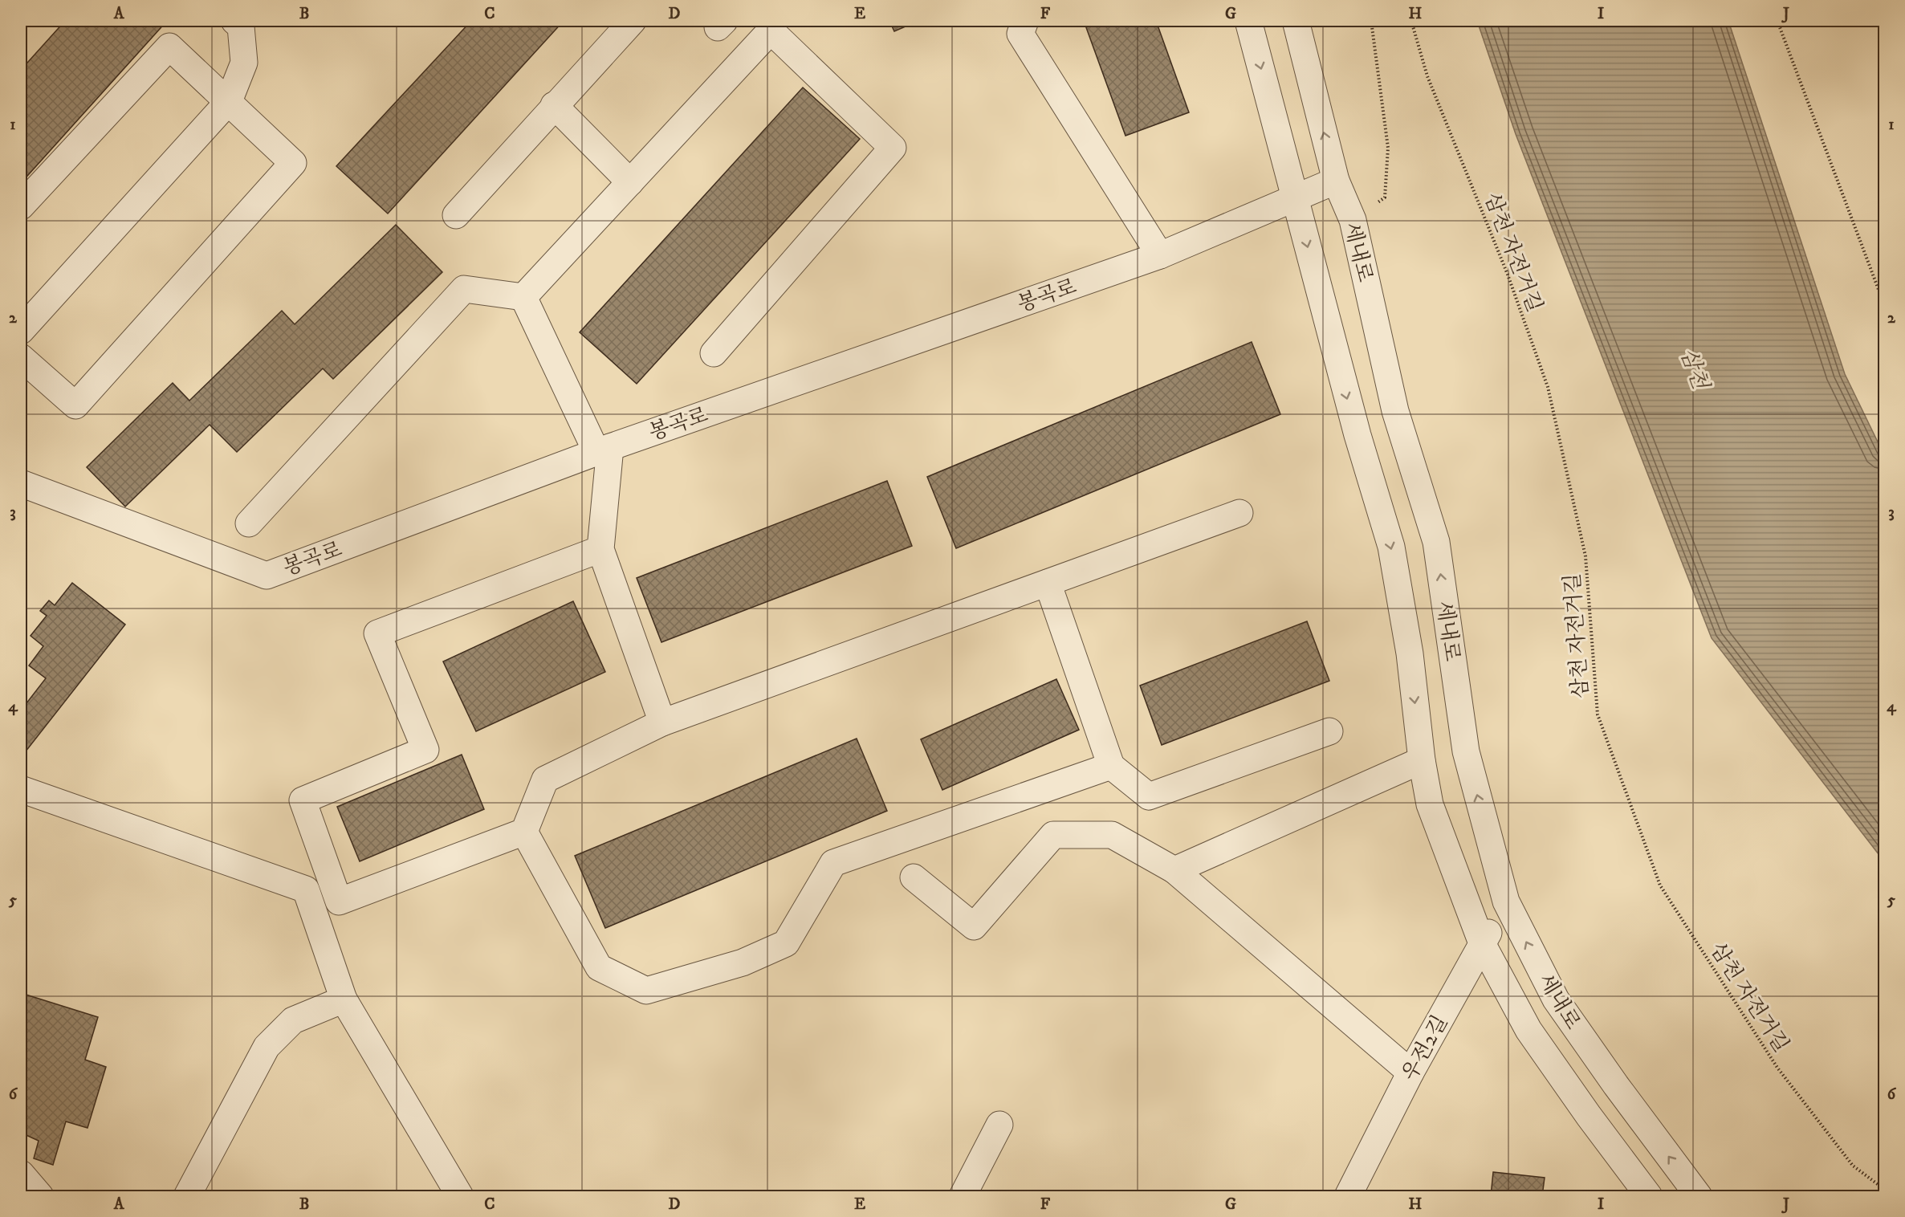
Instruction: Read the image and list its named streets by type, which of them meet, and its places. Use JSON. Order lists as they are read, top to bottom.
{
  "streets": {
    "street": ["세내로", "봉곡로", "우전2길"],
    "path": ["삼천 자전거길"]
  },
  "crossings": [
    ["세내로", "봉곡로"],
    ["세내로", "우전2길"]
  ],
  "water": ["삼천"],
  "grid": {
    "columns": [
      "A",
      "B",
      "C",
      "D",
      "E",
      "F",
      "G",
      "H",
      "I",
      "J"
    ],
    "rows": [
      "1",
      "2",
      "3",
      "4",
      "5",
      "6"
    ]
  }
}
